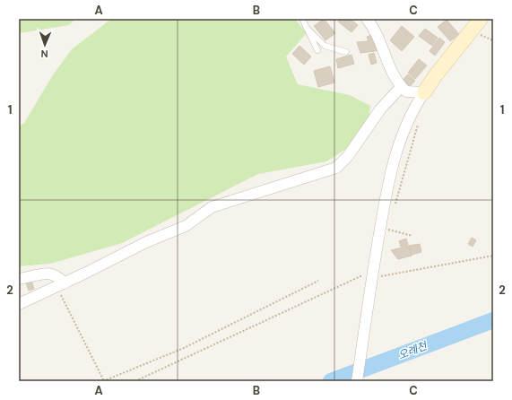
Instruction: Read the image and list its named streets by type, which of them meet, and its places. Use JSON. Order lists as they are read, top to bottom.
{
  "water": ["오례천"],
  "north": "bottom",
  "grid": {
    "columns": ["A", "B", "C"],
    "rows": ["1", "2"]
  }
}
